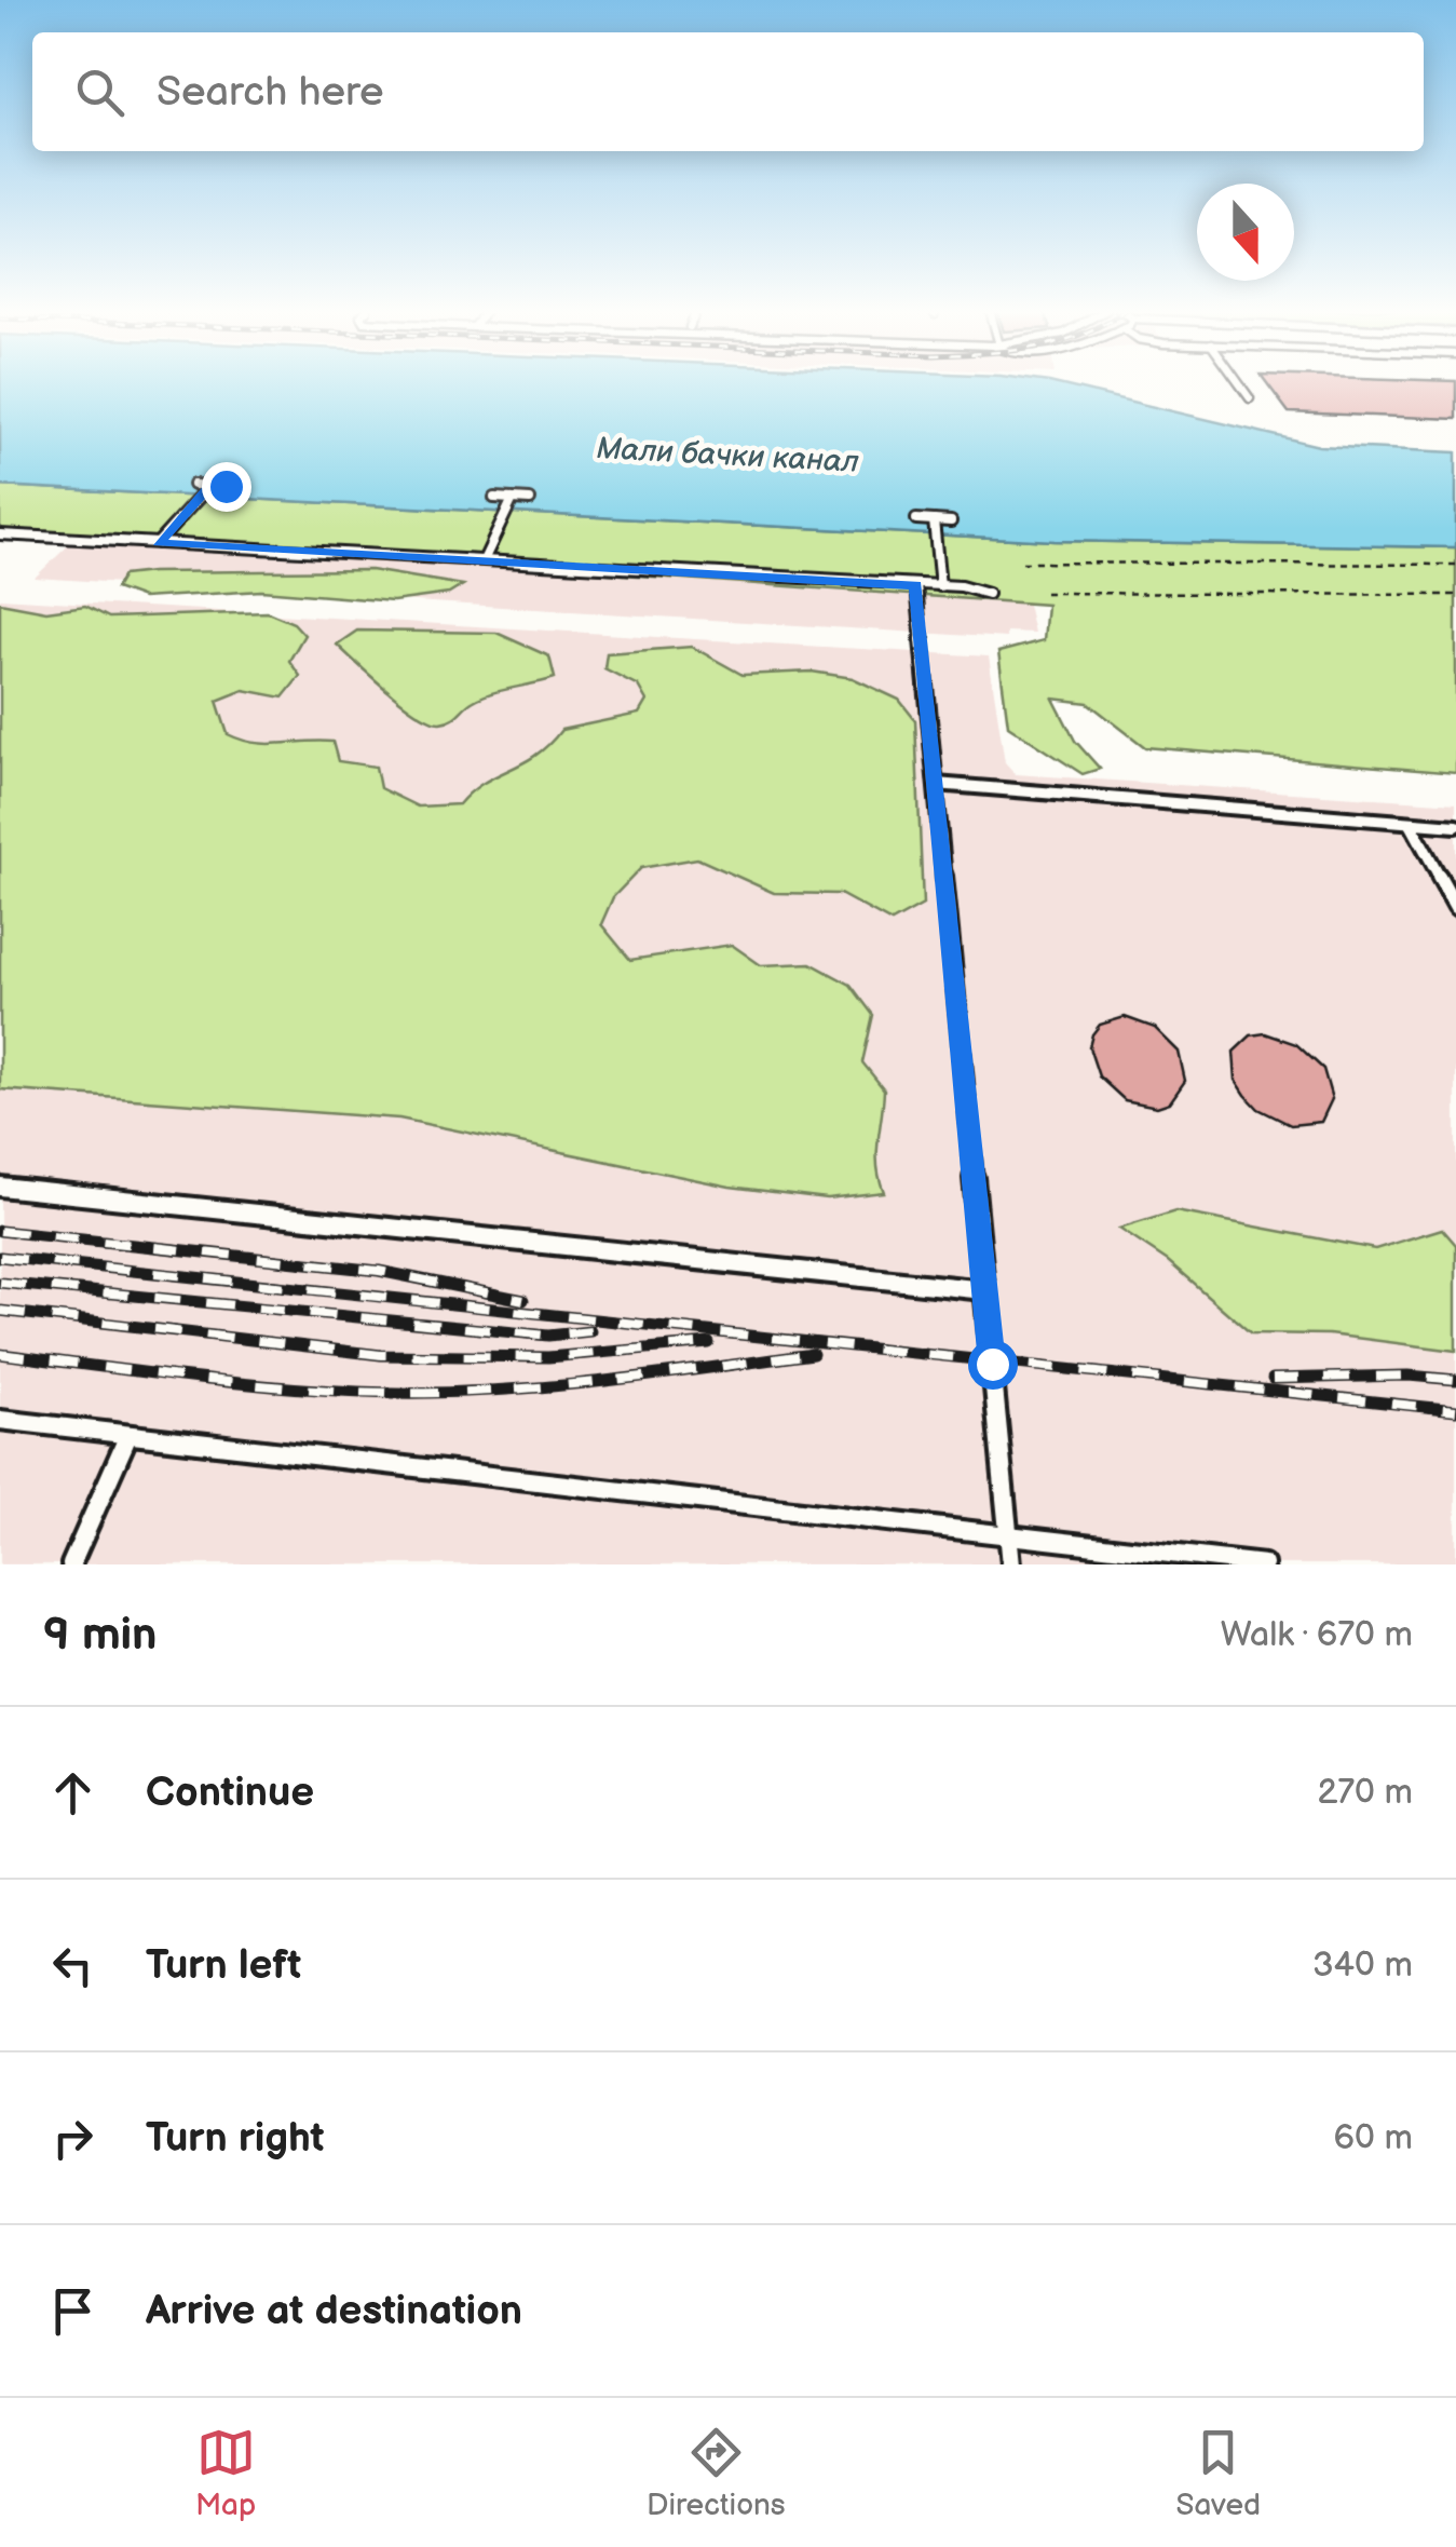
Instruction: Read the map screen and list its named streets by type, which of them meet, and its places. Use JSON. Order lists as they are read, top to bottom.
{
  "water": ["Мали бачки канал"],
  "north": "bottom",
  "page": {
    "search": "Search here",
    "heading": ["9 min", "Walk · 670 m"],
    "list": [
      ["Continue", "270 m"],
      ["Turn left", "340 m"],
      ["Turn right", "60 m"],
      "Arrive at destination"
    ],
    "nav": ["Map", "Directions", "Saved"]
  }
}
